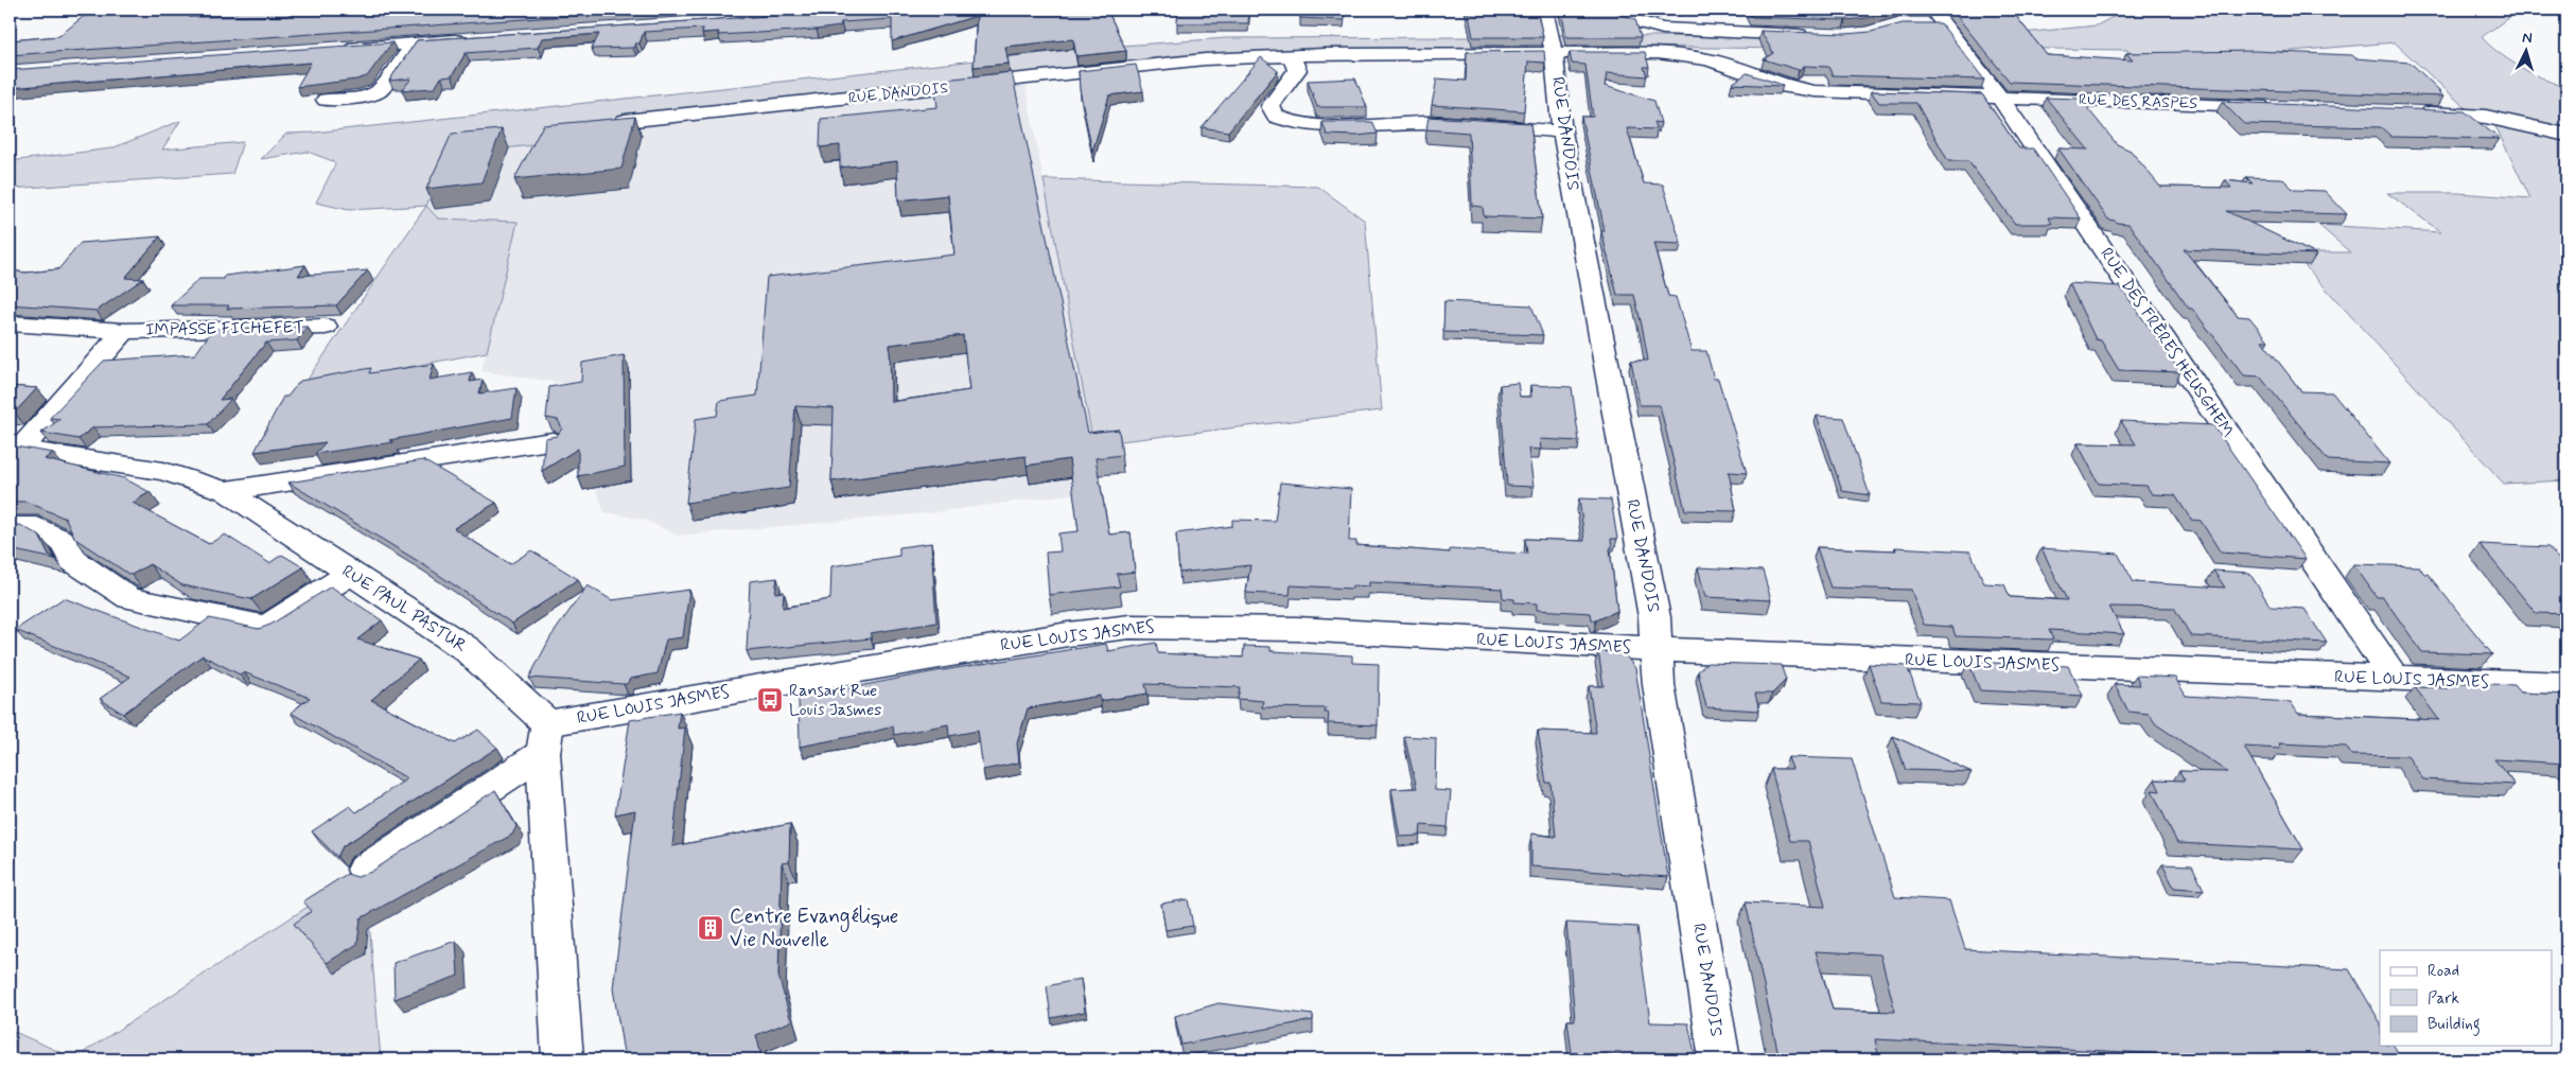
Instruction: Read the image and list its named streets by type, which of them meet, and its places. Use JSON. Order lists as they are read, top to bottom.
{
  "streets": {
    "street": [
      "RUE DANDOIS",
      "RUE DES RASPES",
      "IMPASSE FICHEFET",
      "RUE DES FRÈRES HEUSGHEM",
      "RUE PAUL PASTUR",
      "RUE LOUIS JASMES"
    ]
  },
  "crossings": [
    ["RUE DANDOIS", "RUE DES RASPES"],
    ["RUE DANDOIS", "RUE LOUIS JASMES"],
    ["RUE DES RASPES", "RUE DES FRÈRES HEUSGHEM"],
    ["IMPASSE FICHEFET", "RUE PAUL PASTUR"],
    ["RUE DES FRÈRES HEUSGHEM", "RUE LOUIS JASMES"],
    ["RUE PAUL PASTUR", "RUE LOUIS JASMES"]
  ],
  "places": {
    "bus stop": ["Ransart Rue Louis Jasmes"],
    "building": ["Centre Evangélique Vie Nouvelle"]
  },
  "legend": ["Road", "Park", "Building"],
  "north": "top"
}
